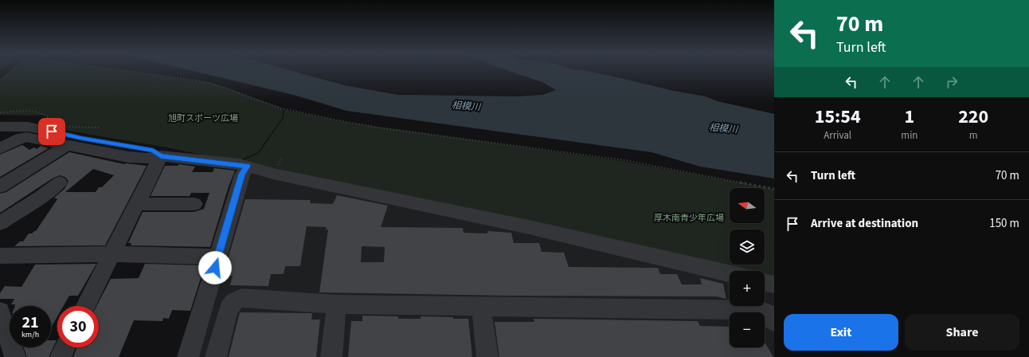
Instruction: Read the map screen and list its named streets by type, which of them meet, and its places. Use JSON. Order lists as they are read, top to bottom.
{
  "water": ["相模川"],
  "parks": ["旭町スポーツ広場", "厚木南青少年広場"],
  "north": "left",
  "page": {
    "turn": ["70 m", "Turn left"],
    "eta": [
      "15:54",
      "Arrival",
      "1",
      "min",
      "220",
      "m"
    ],
    "list": [
      {
        "name": "Turn left",
        "value": "70 m"
      },
      {
        "name": "Arrive at destination",
        "value": "150 m"
      }
    ],
    "map_buttons": ["+", "−"],
    "speed": "21 km/h",
    "limit": "30",
    "buttons": ["Exit", "Share"]
  }
}
